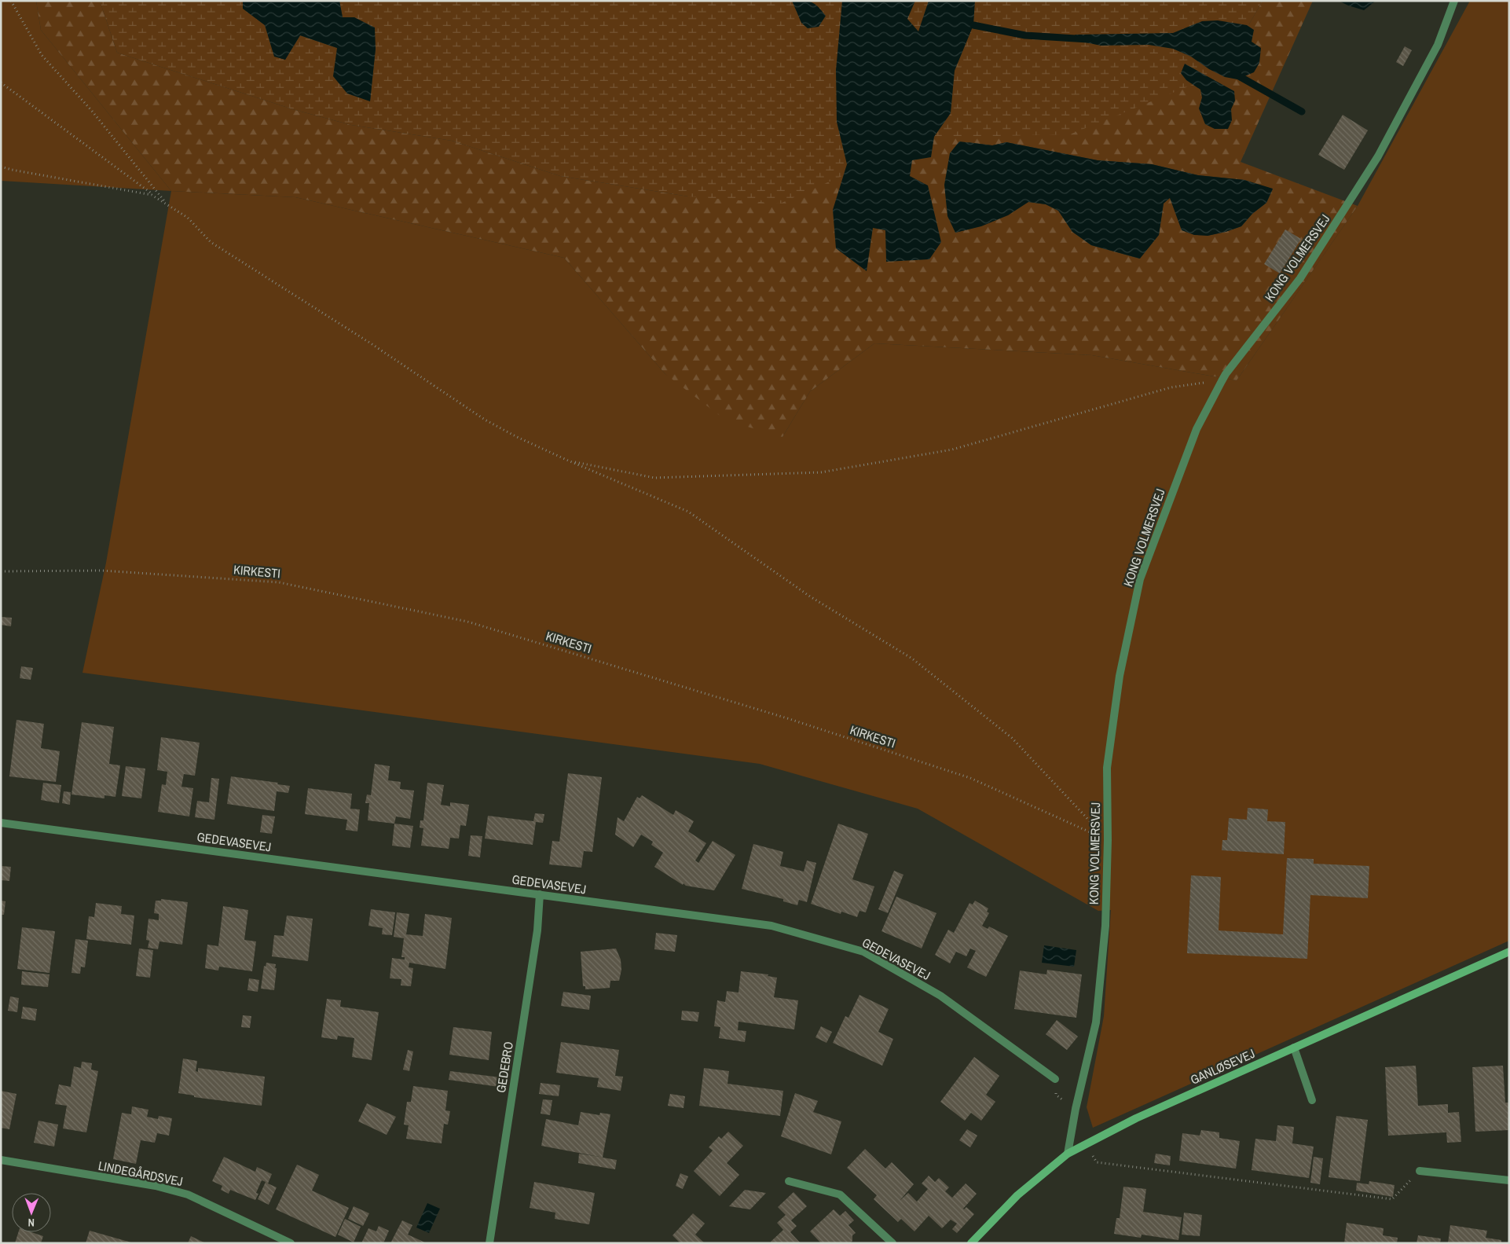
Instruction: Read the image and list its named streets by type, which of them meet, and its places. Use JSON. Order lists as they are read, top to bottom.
{
  "streets": {
    "street": [
      "KONG VOLMERSVEJ",
      "GEDEVASEVEJ",
      "GANLØSEVEJ",
      "GEDEBRO",
      "LINDEGÅRDSVEJ"
    ],
    "path": ["KIRKESTI"]
  },
  "crossings": [
    ["KONG VOLMERSVEJ", "KIRKESTI"],
    ["KONG VOLMERSVEJ", "GANLØSEVEJ"],
    ["GEDEVASEVEJ", "GEDEBRO"]
  ],
  "north": "bottom"
}
